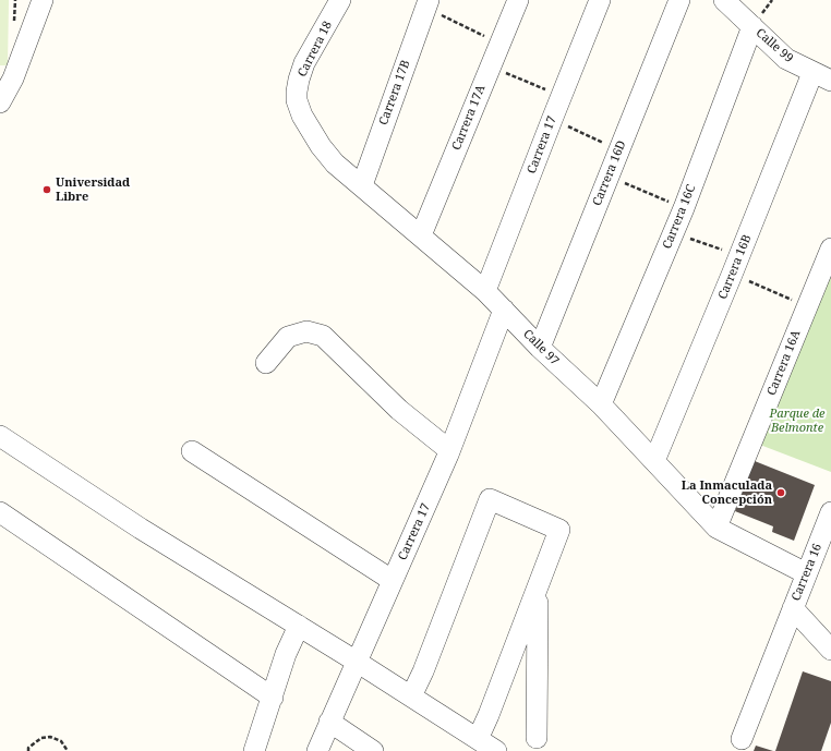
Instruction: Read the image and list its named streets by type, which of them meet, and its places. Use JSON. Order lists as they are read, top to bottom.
{
  "streets": {
    "street": [
      "Calle 99",
      "Carrera 18",
      "Carrera 17B",
      "Carrera 17A",
      "Carrera 17",
      "Carrera 16D",
      "Carrera 16C",
      "Carrera 16B",
      "Calle 97",
      "Carrera 16A",
      "Carrera 16"
    ]
  },
  "crossings": [
    ["Calle 99", "Carrera 16C"],
    ["Calle 99", "Carrera 16B"],
    ["Carrera 18", "Calle 97"],
    ["Carrera 17B", "Calle 97"],
    ["Carrera 17A", "Calle 97"],
    ["Carrera 17", "Calle 97"],
    ["Carrera 16D", "Calle 97"],
    ["Carrera 16C", "Calle 97"],
    ["Carrera 16B", "Calle 97"],
    ["Calle 97", "Carrera 16A"],
    ["Calle 97", "Carrera 16"]
  ],
  "parks": ["Parque de Belmonte"],
  "places": ["Universidad Libre", "La Inmaculada Concepción"]
}
